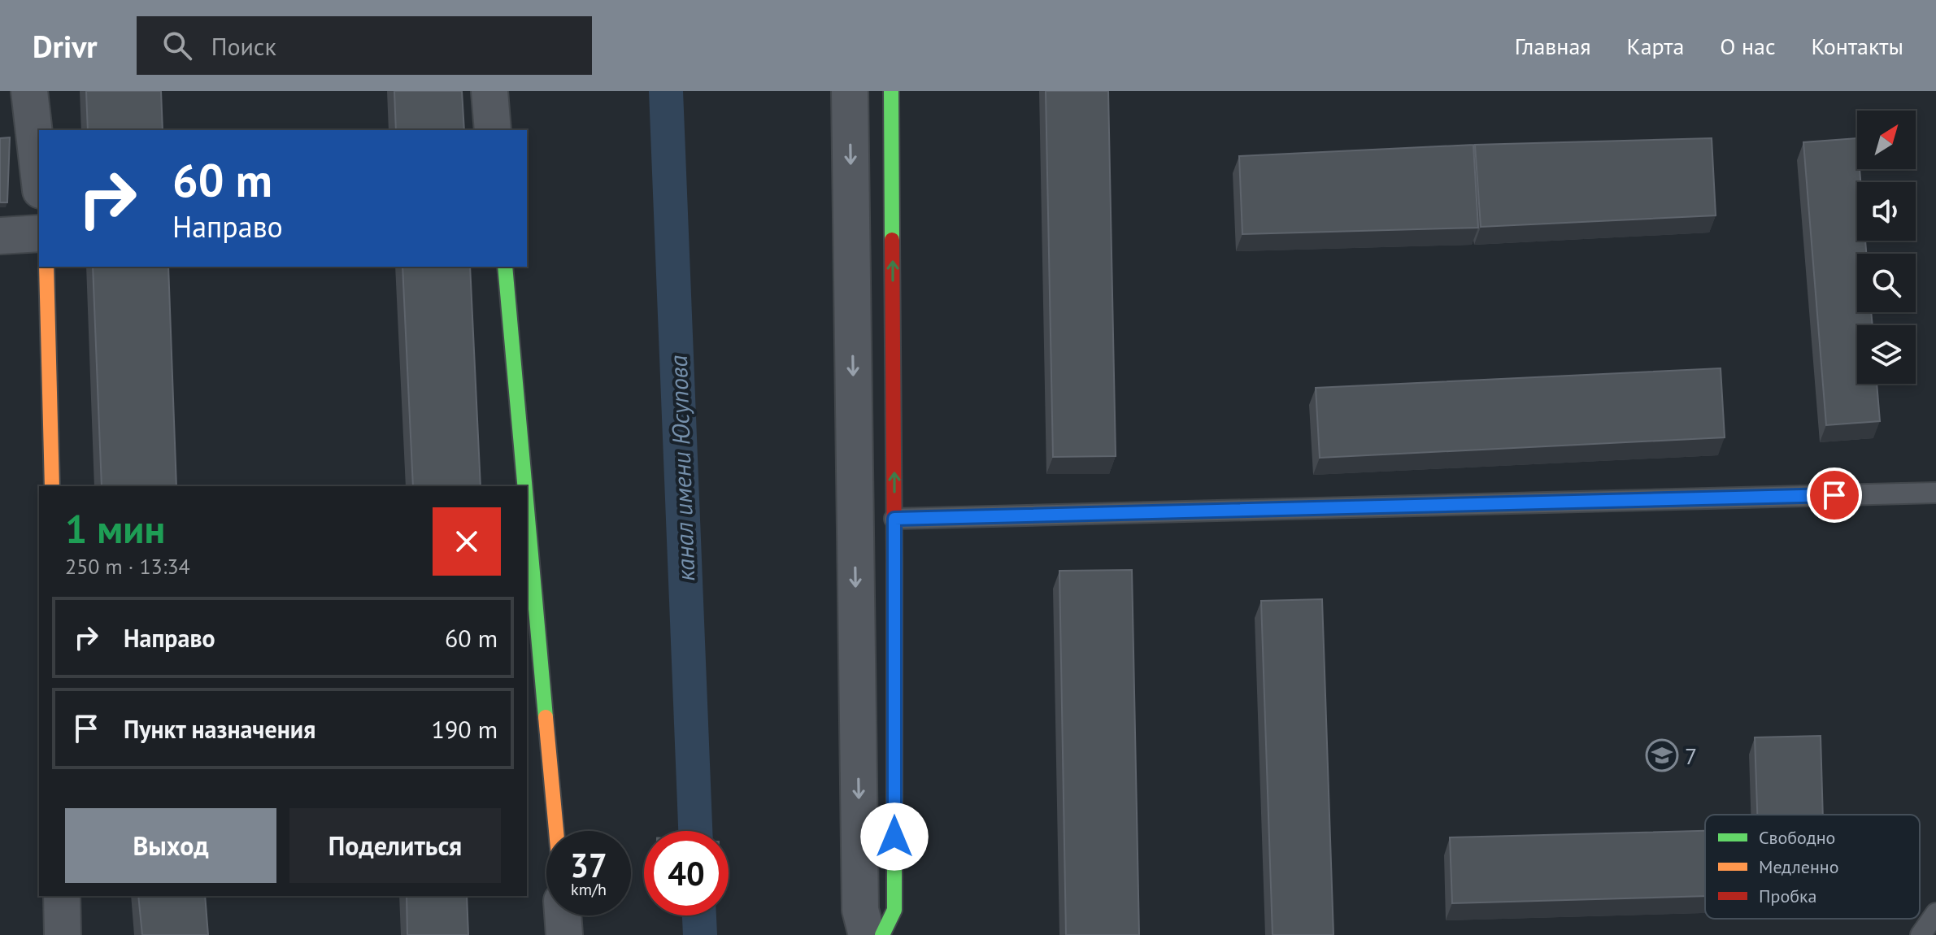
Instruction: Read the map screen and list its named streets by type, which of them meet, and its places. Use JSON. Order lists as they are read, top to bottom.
{
  "water": ["канал имени Юсупова"],
  "places": {
    "school or university": ["7"]
  },
  "legend": ["Свободно", "Медленно", "Пробка"],
  "north": "top right",
  "page": {
    "header": "Drivr",
    "search": "Поиск",
    "nav": [
      "Главная",
      "Карта",
      "О нас",
      "Контакты"
    ],
    "turn": ["60 m", "Направо"],
    "heading": ["1 мин", "250 m · 13:34"],
    "list": [
      {
        "name": "Направо",
        "value": "60 m"
      },
      {
        "name": "Пункт назначения",
        "value": "190 m"
      }
    ],
    "buttons": ["Выход", "Поделиться"],
    "speed": "37 km/h",
    "limit": "40"
  }
}
